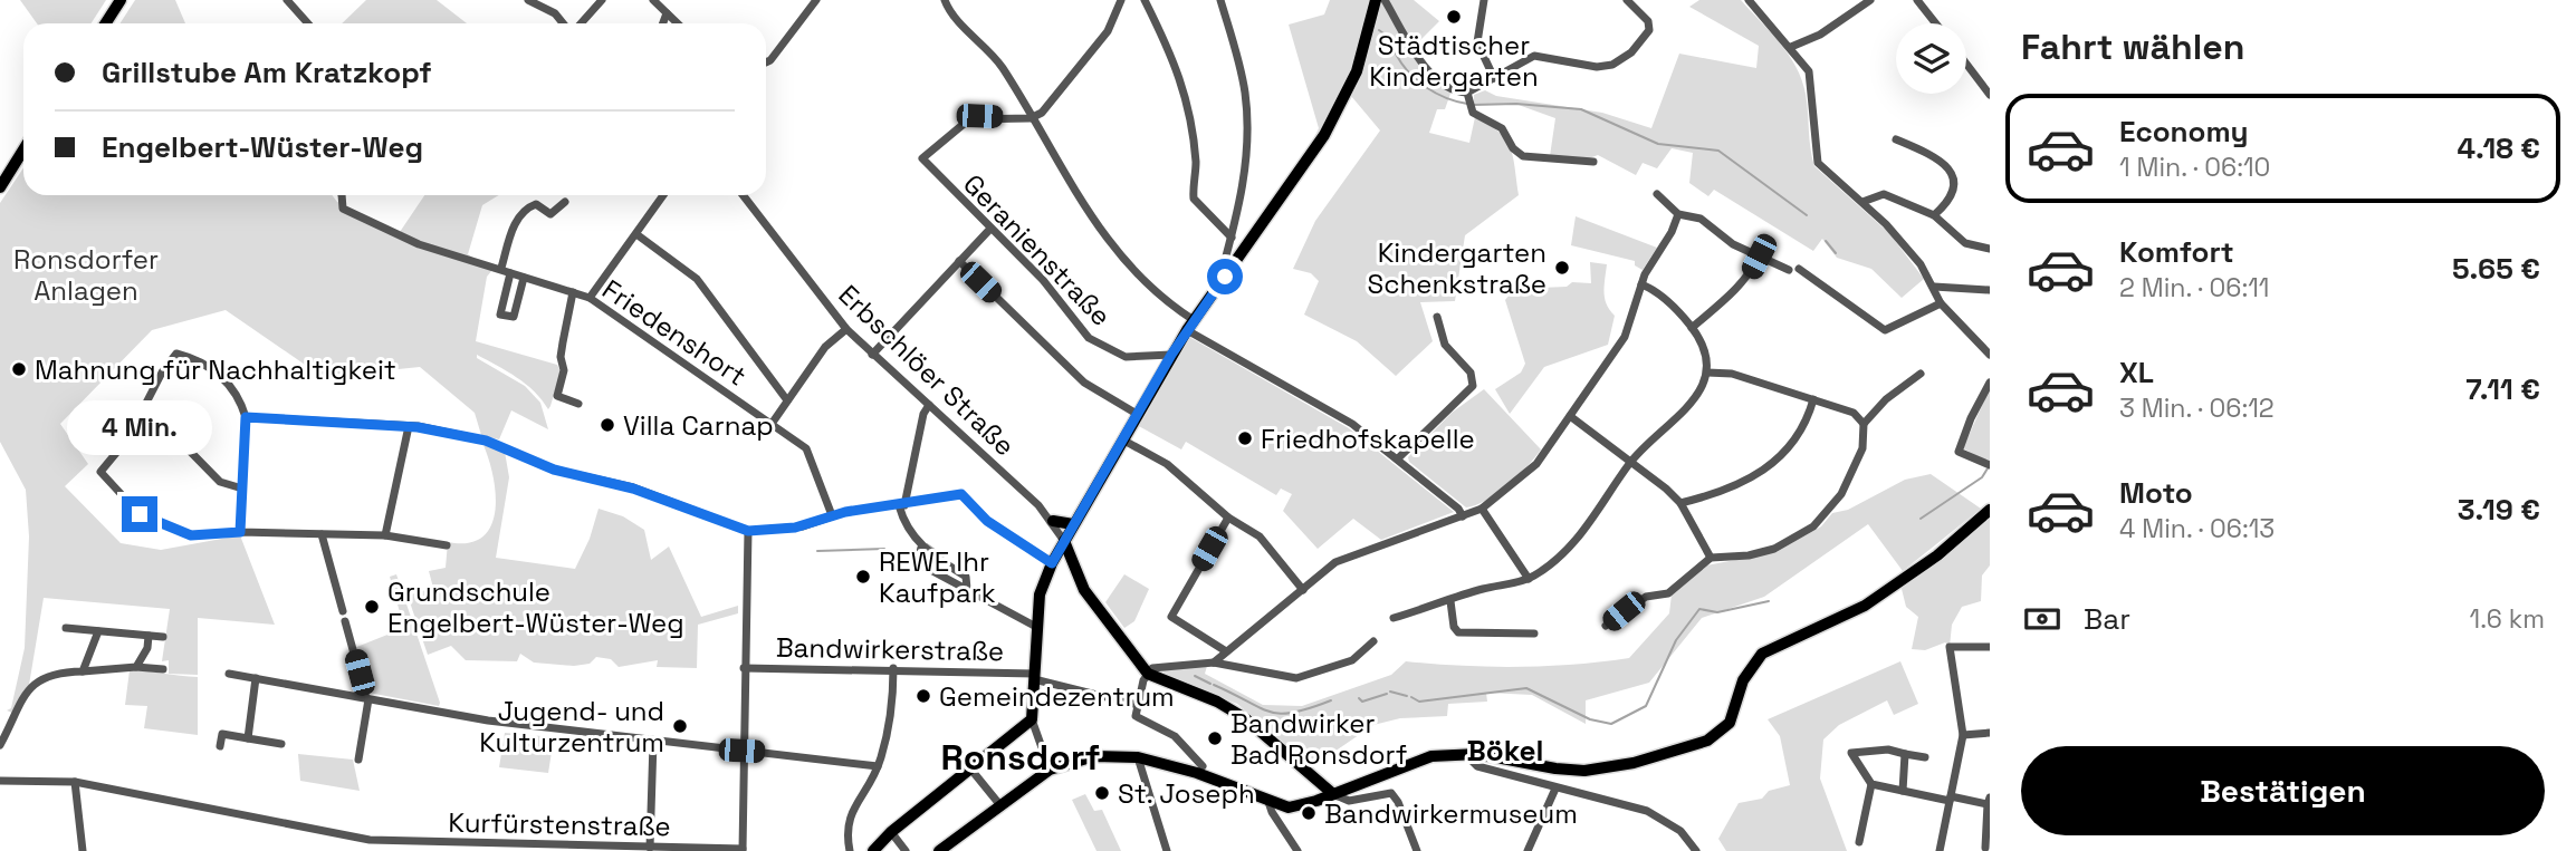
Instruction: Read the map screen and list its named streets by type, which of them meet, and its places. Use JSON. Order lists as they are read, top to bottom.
{
  "streets": {
    "street": [
      "Geranienstraße",
      "Friedenshort",
      "Erbschlöer Straße",
      "Bandwirkerstraße",
      "Kurfürstenstraße"
    ]
  },
  "districts": ["Bökel", "Ronsdorf"],
  "parks": ["Ronsdorfer Anlagen"],
  "places": [
    "Städtischer Kindergarten",
    "Kindergarten Schenkstraße",
    "Mahnung für Nachhaltigkeit",
    "Villa Carnap",
    "Friedhofskapelle",
    "REWE Ihr Kaufpark",
    "Grundschule Engelbert-Wüster-Weg",
    "Gemeindezentrum",
    "Jugend- und Kulturzentrum",
    "Bandwirker Bad Ronsdorf",
    "St. Joseph",
    "Bandwirkermuseum"
  ],
  "page": {
    "heading": "Fahrt wählen",
    "banner": ["Grillstube Am Kratzkopf", "Engelbert-Wüster-Weg"],
    "list": [
      {
        "name": "Economy",
        "note": "1 Min. · 06:10",
        "value": "4.18 €"
      },
      {
        "name": "Komfort",
        "note": "2 Min. · 06:11",
        "value": "5.65 €"
      },
      {
        "name": "XL",
        "note": "3 Min. · 06:12",
        "value": "7.11 €"
      },
      {
        "name": "Moto",
        "note": "4 Min. · 06:13",
        "value": "3.19 €"
      }
    ],
    "bubble": "4 Min.",
    "pay": ["Bar", "1.6 km"],
    "buttons": "Bestätigen"
  }
}
